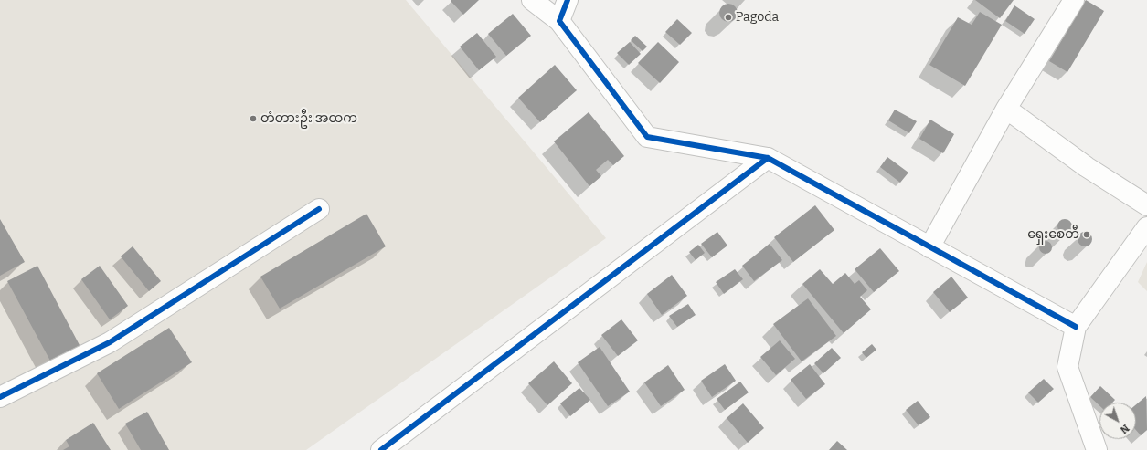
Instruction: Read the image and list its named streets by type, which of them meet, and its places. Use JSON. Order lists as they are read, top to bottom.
{
  "places": ["Pagoda", "တံတားဦး အထက", "ရှေးစေတီ"],
  "north": "bottom right"
}
